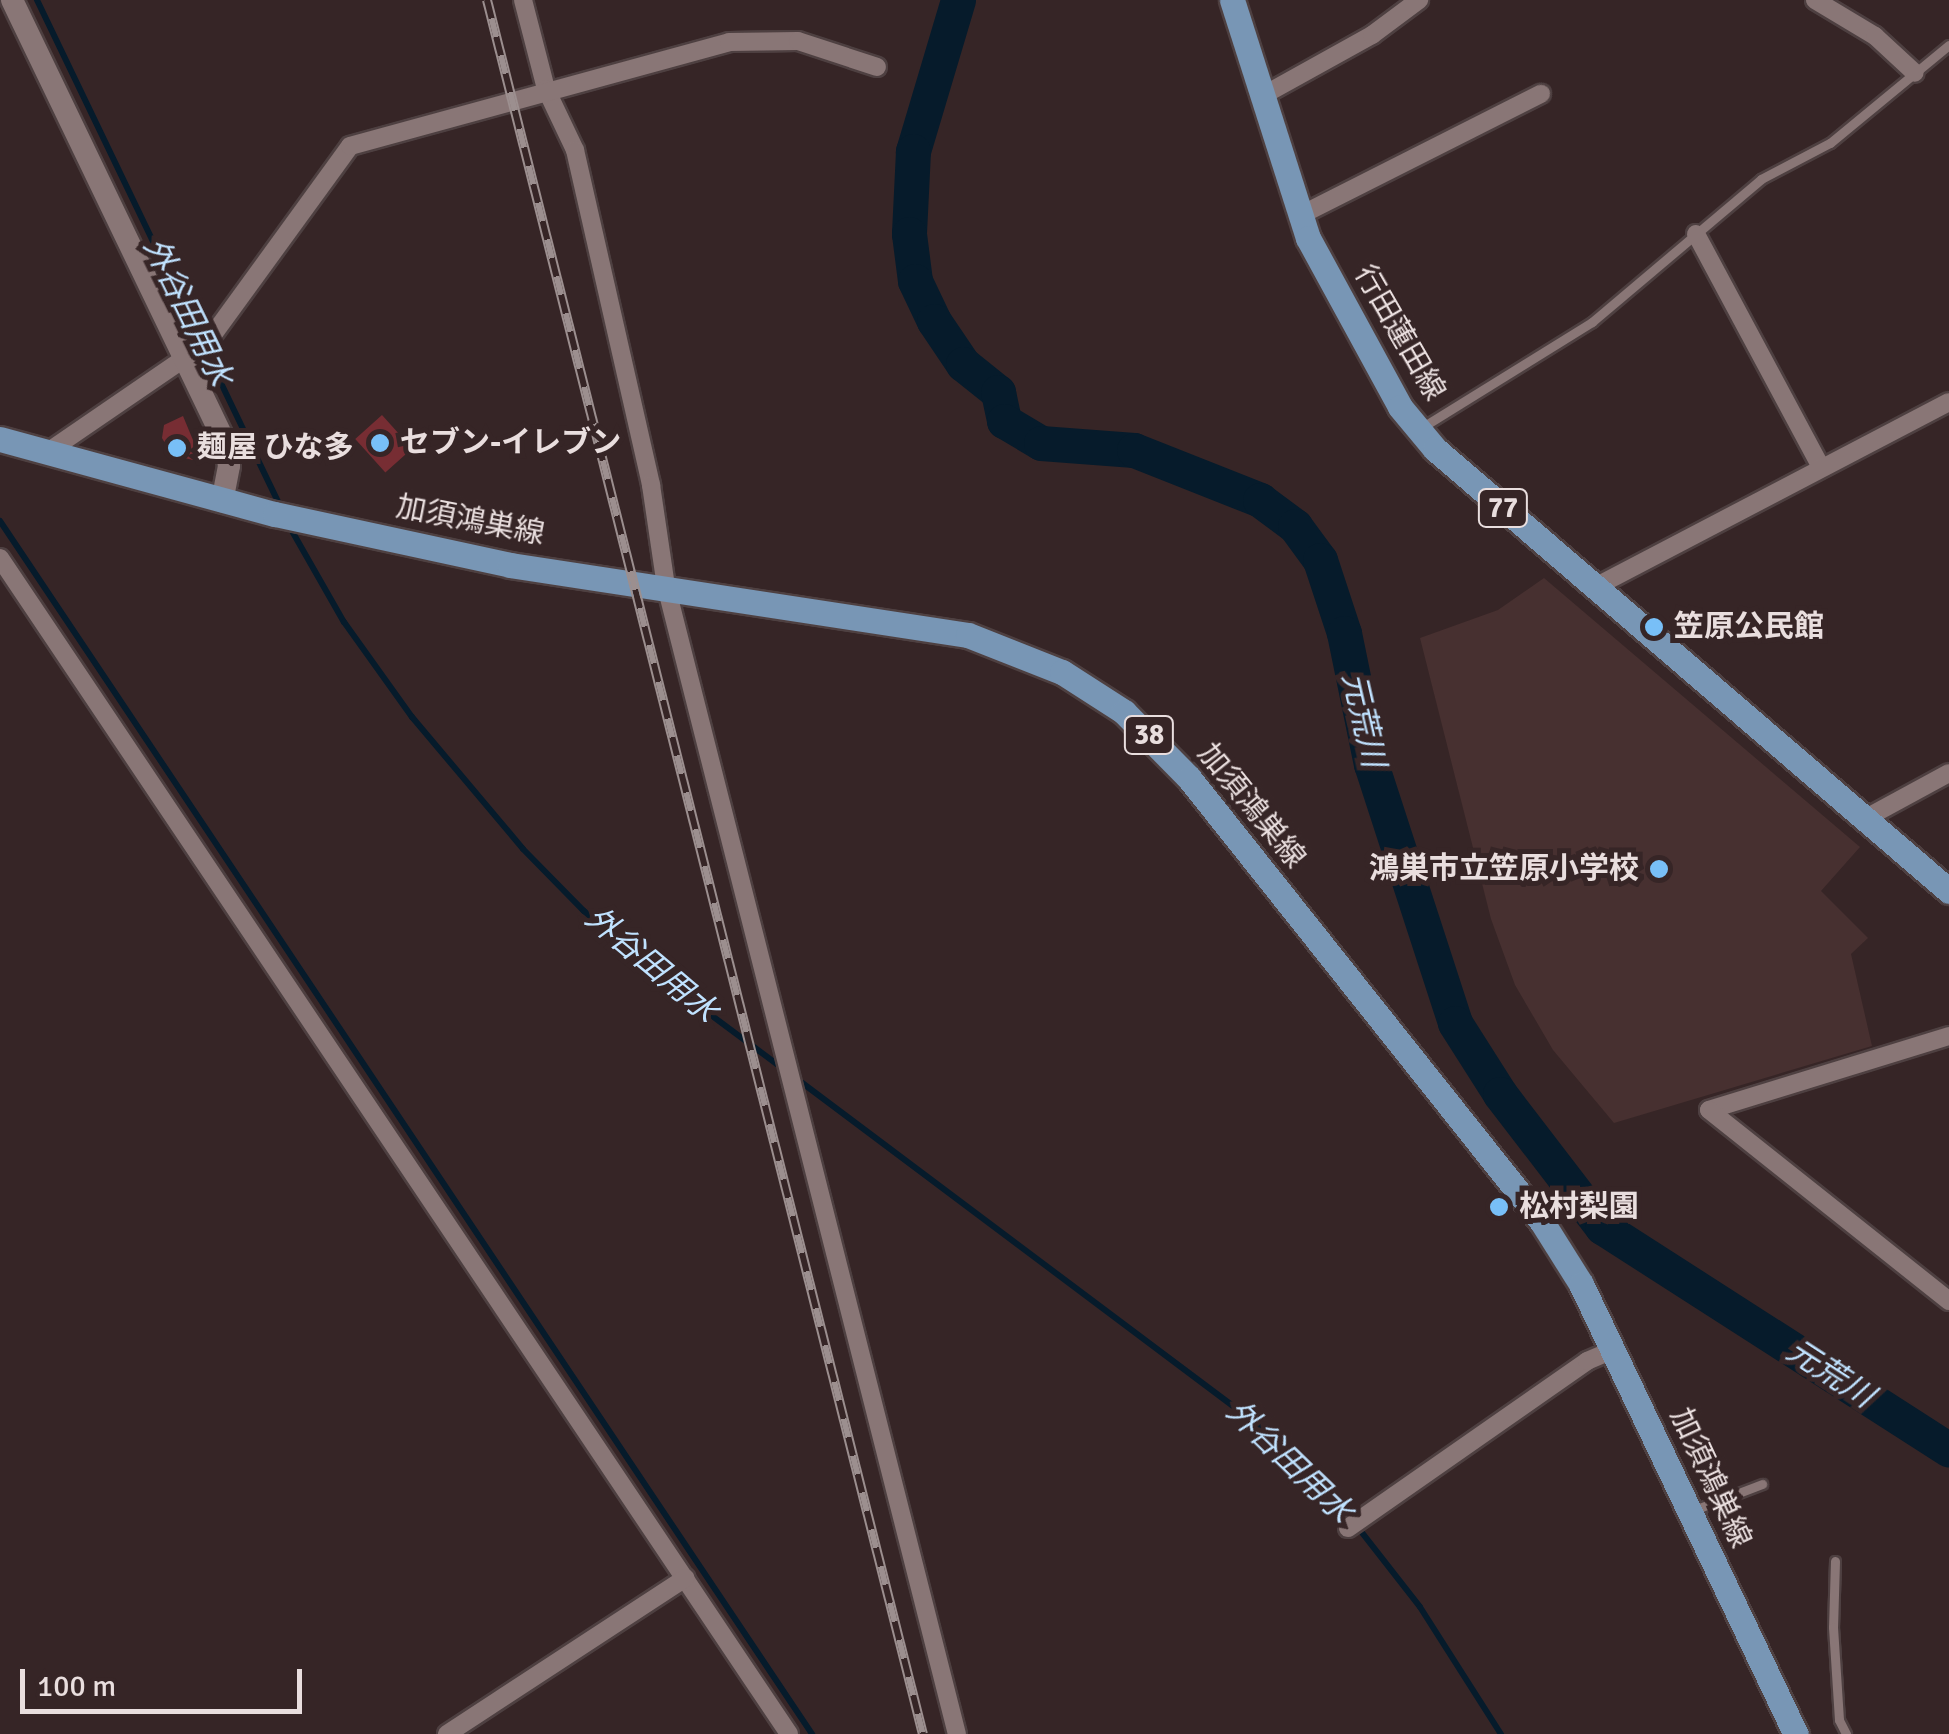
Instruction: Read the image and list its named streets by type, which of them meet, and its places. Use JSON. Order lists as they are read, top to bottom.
{
  "streets": {
    "main road": [
      "行田蓮田線",
      "77",
      "加須鴻巣線",
      "38"
    ]
  },
  "water": ["外谷田用水", "元荒川"],
  "places": [
    "セブン-イレブン",
    "麺屋 ひな多",
    "笠原公民館",
    "鴻巣市立笠原小学校",
    "松村梨園"
  ],
  "scale_bar": "100 m"
}
